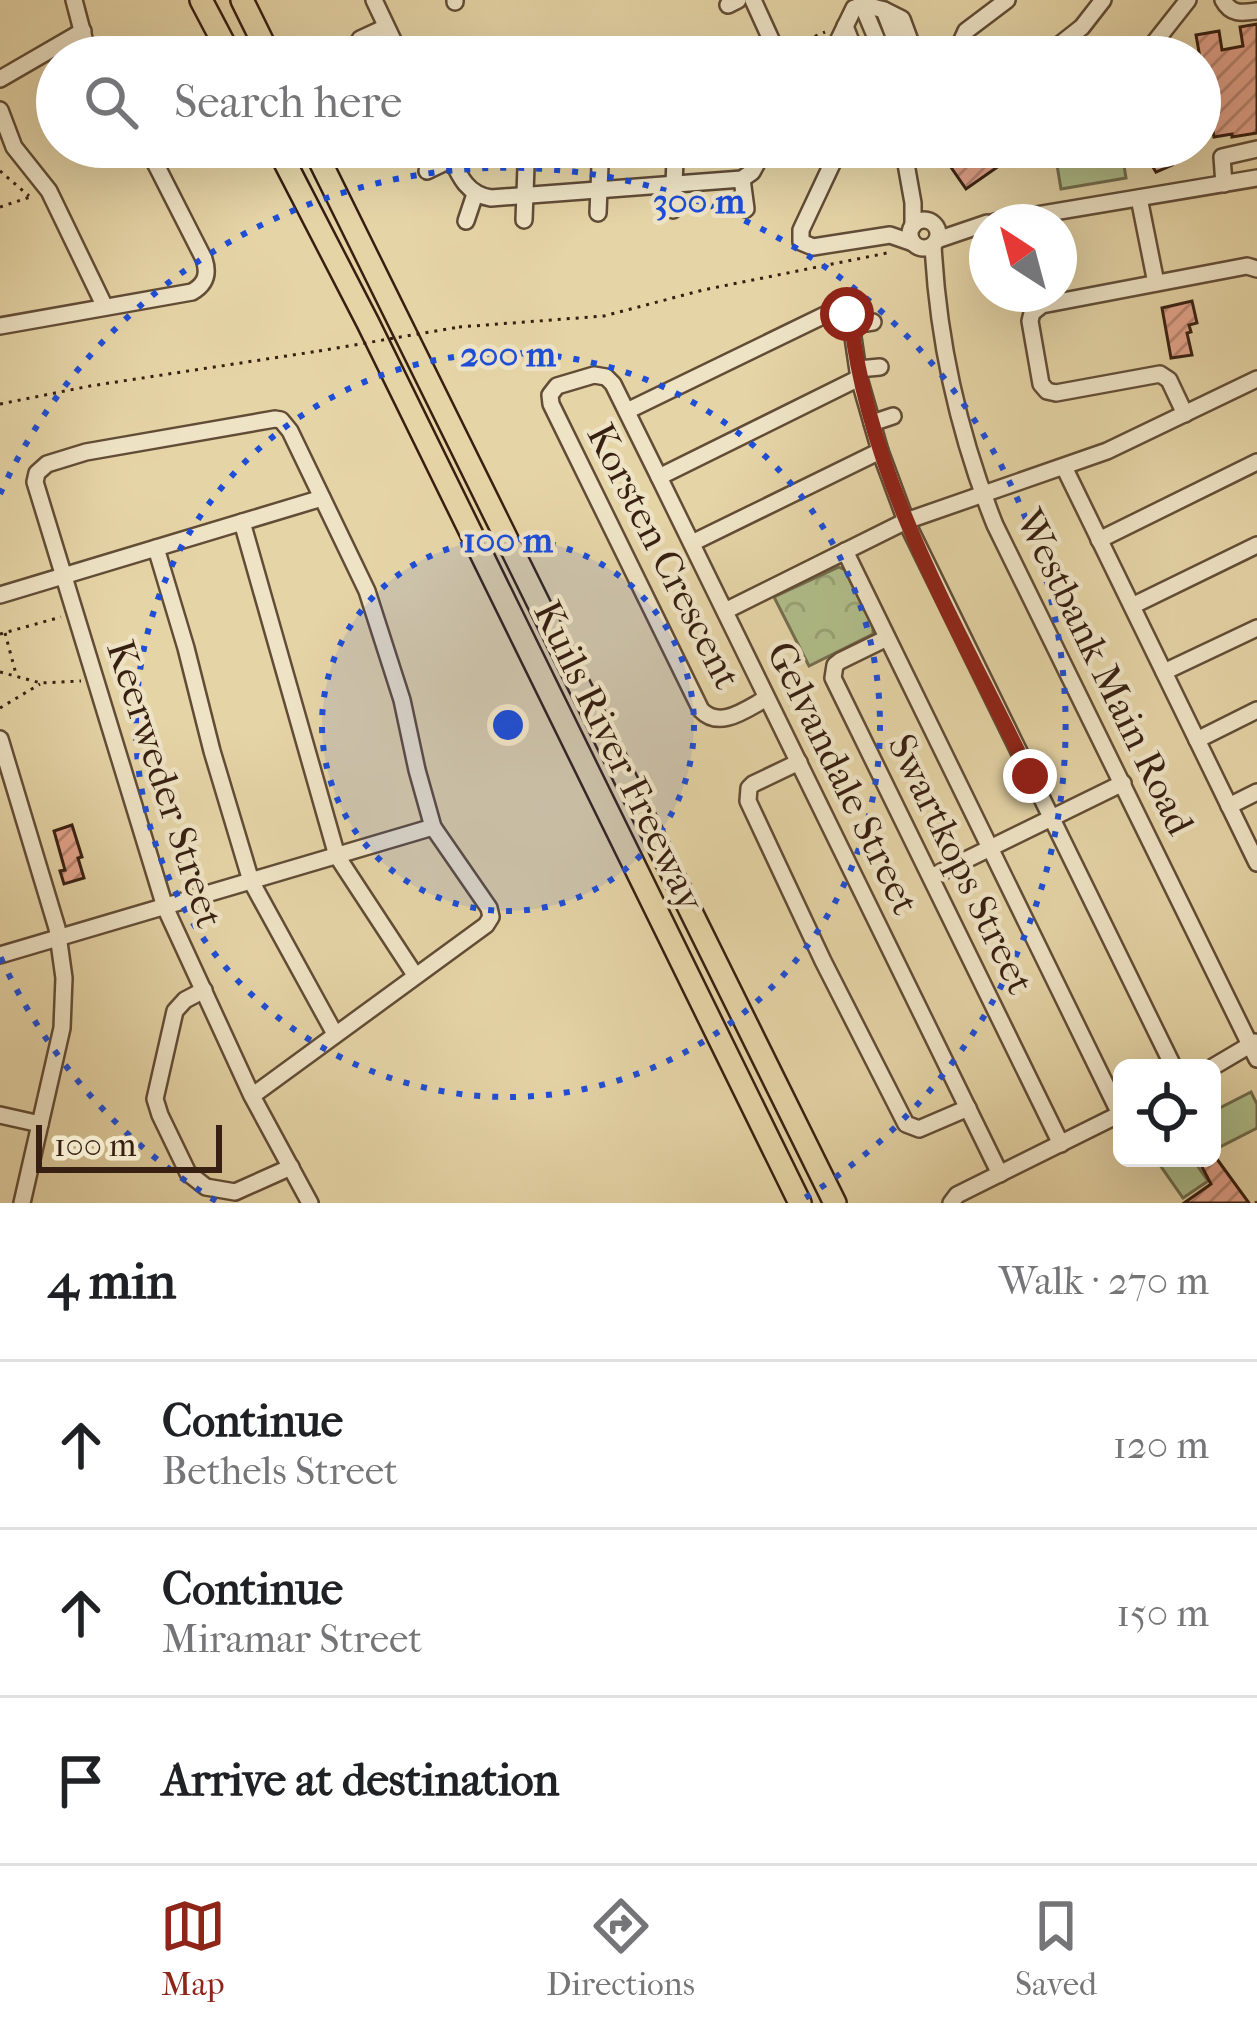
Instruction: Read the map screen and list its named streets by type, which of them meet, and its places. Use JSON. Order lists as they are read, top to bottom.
{
  "streets": {
    "highway": ["Kuils River Freeway"],
    "street": [
      "Korsten Crescent",
      "Westbank Main Road",
      "Gelvandale Street",
      "Keerweder Street",
      "Swartkops Street"
    ]
  },
  "crossings": [
    ["Korsten Crescent", "Gelvandale Street"]
  ],
  "scale_bar": "100 m",
  "north": "top left",
  "page": {
    "search": "Search here",
    "scale": "100 m",
    "heading": ["4 min", "Walk · 270 m"],
    "list": [
      ["Continue", "Bethels Street", "120 m"],
      ["Continue", "Miramar Street", "150 m"],
      "Arrive at destination"
    ],
    "nav": ["Map", "Directions", "Saved"]
  },
  "rings": ["300 m", "200 m", "100 m"]
}
